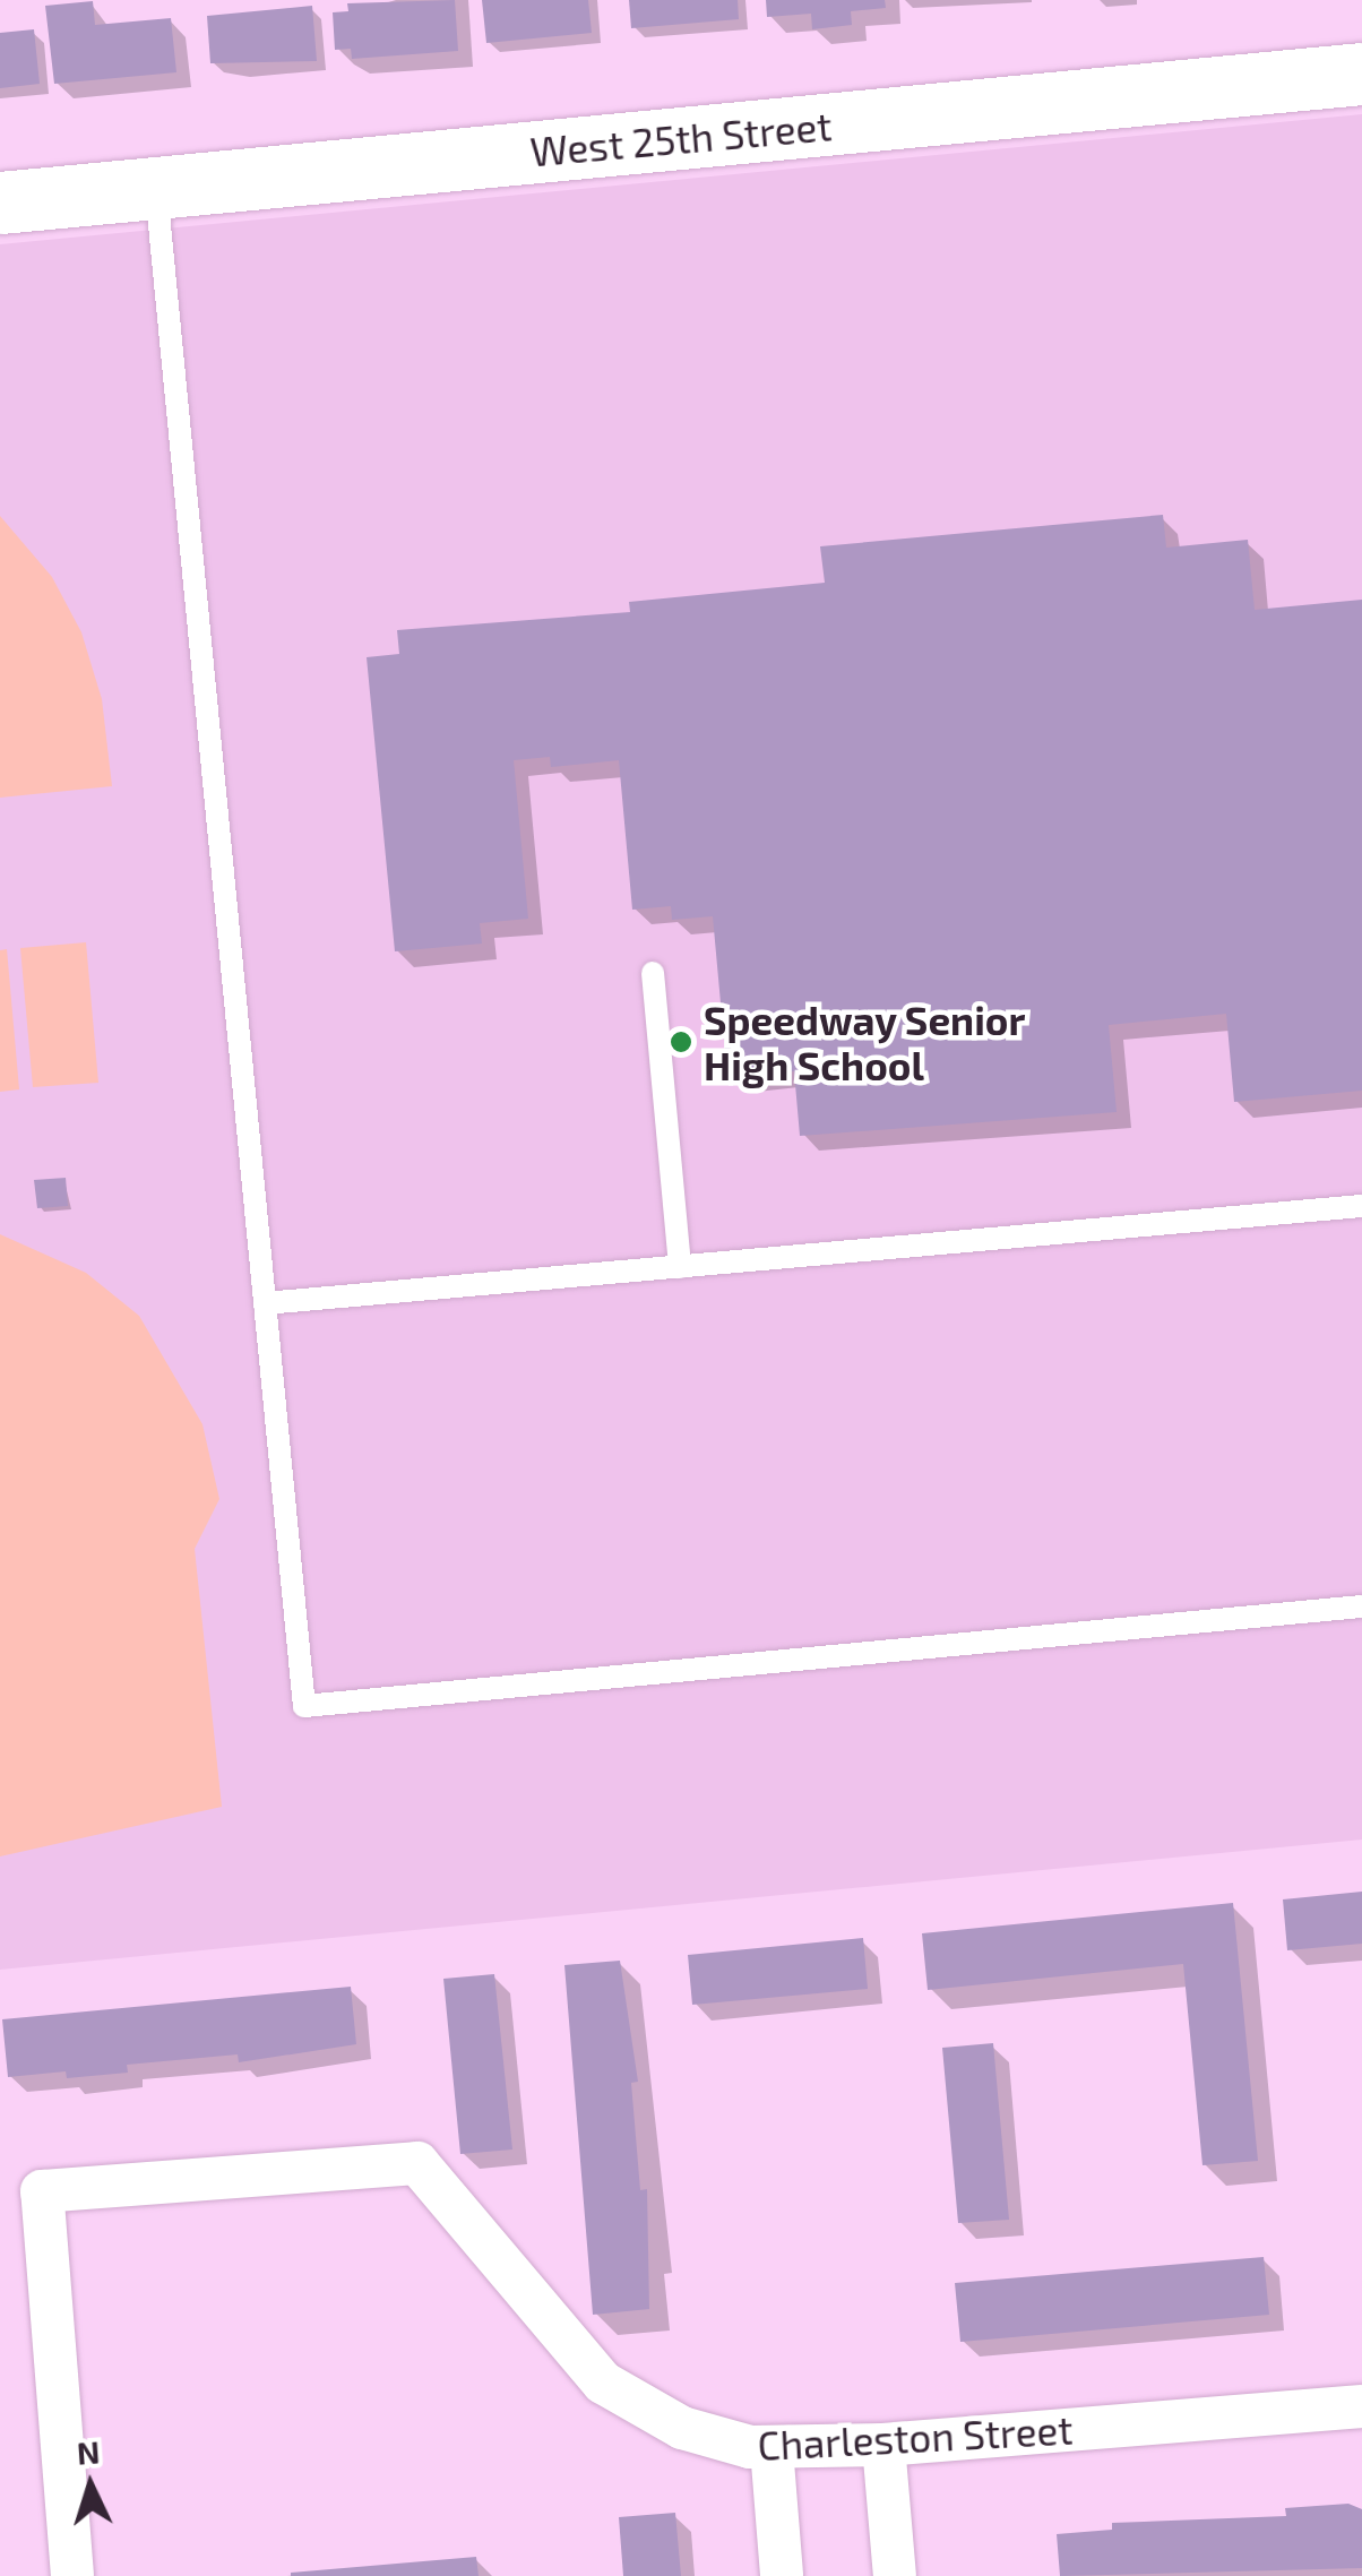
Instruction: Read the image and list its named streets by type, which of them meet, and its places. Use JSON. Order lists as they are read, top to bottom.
{
  "streets": {
    "street": ["West 25th Street", "Charleston Street"]
  },
  "places": ["Speedway Senior High School"],
  "north": "top"
}
